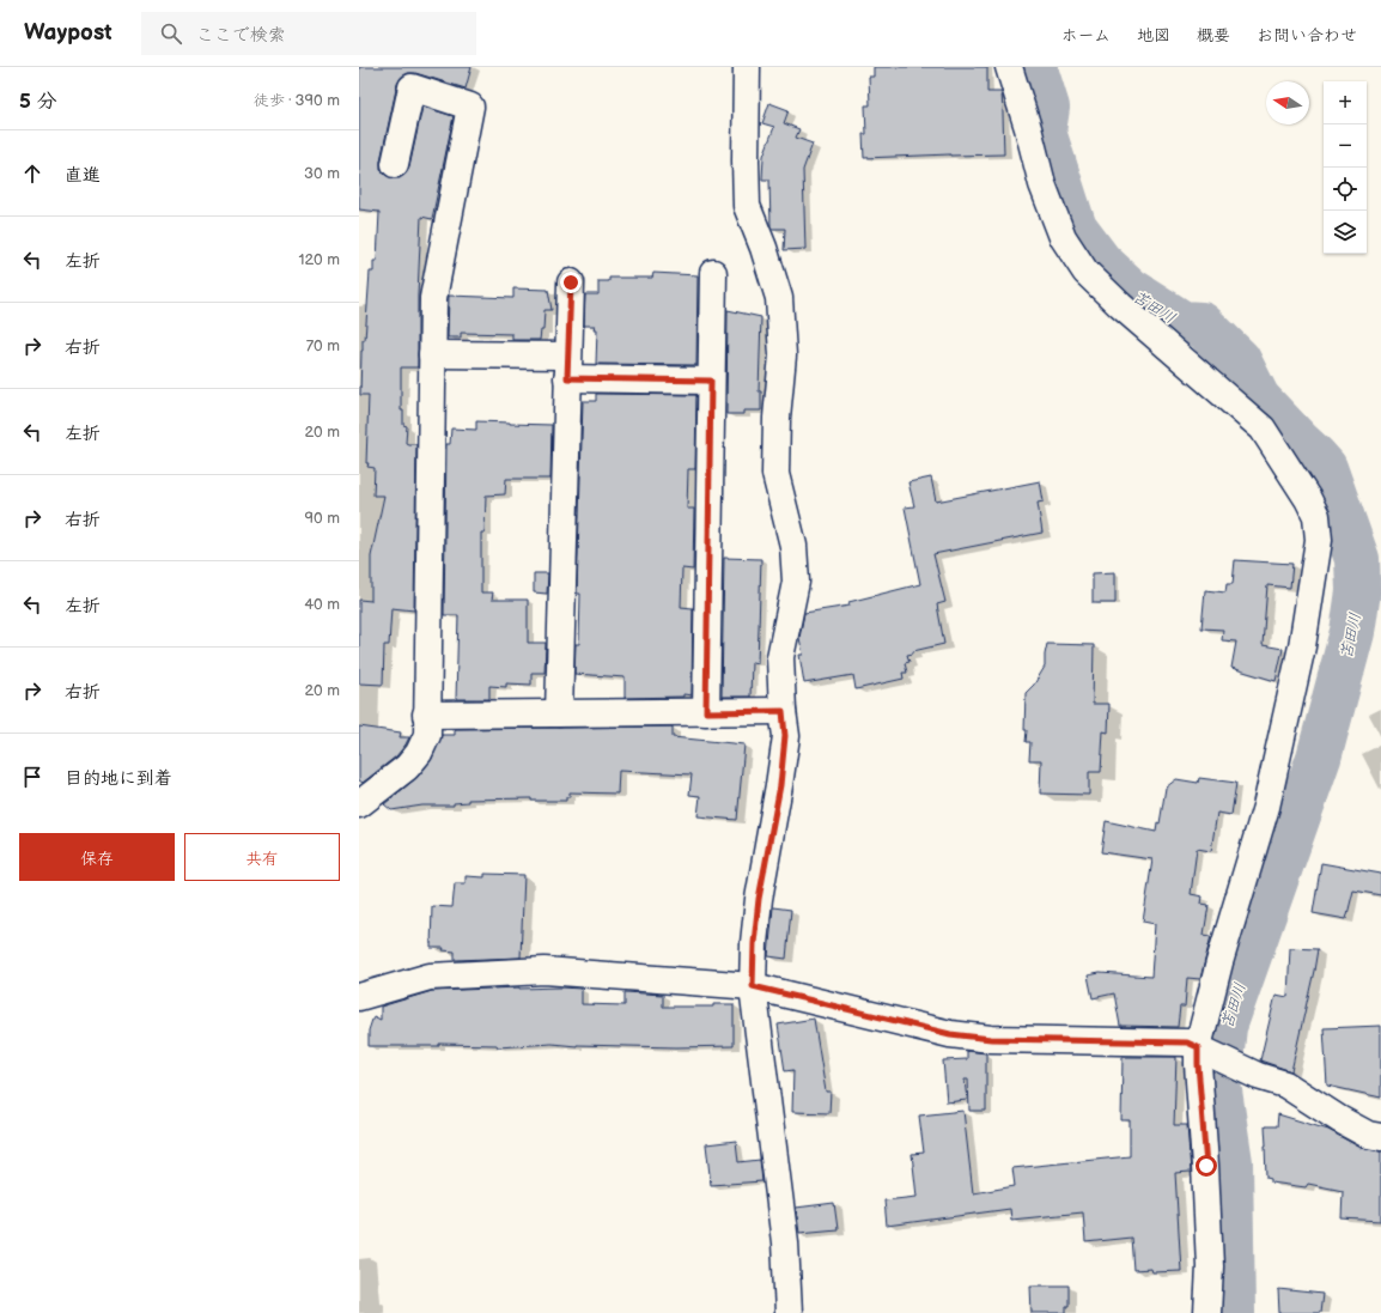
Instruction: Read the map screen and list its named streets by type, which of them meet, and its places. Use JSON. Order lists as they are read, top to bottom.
{
  "water": ["苫田川"],
  "north": "left",
  "page": {
    "header": "Waypost",
    "search": "ここで検索",
    "nav": [
      "ホーム",
      "地図",
      "概要",
      "お問い合わせ"
    ],
    "heading": ["5 分", "徒歩 · 390 m"],
    "map_buttons": ["+", "−"],
    "list": [
      ["直進", "30 m"],
      ["左折", "120 m"],
      ["右折", "70 m"],
      ["左折", "20 m"],
      ["右折", "90 m"],
      ["左折", "40 m"],
      ["右折", "20 m"],
      "目的地に到着"
    ],
    "buttons": ["保存", "共有"]
  }
}
